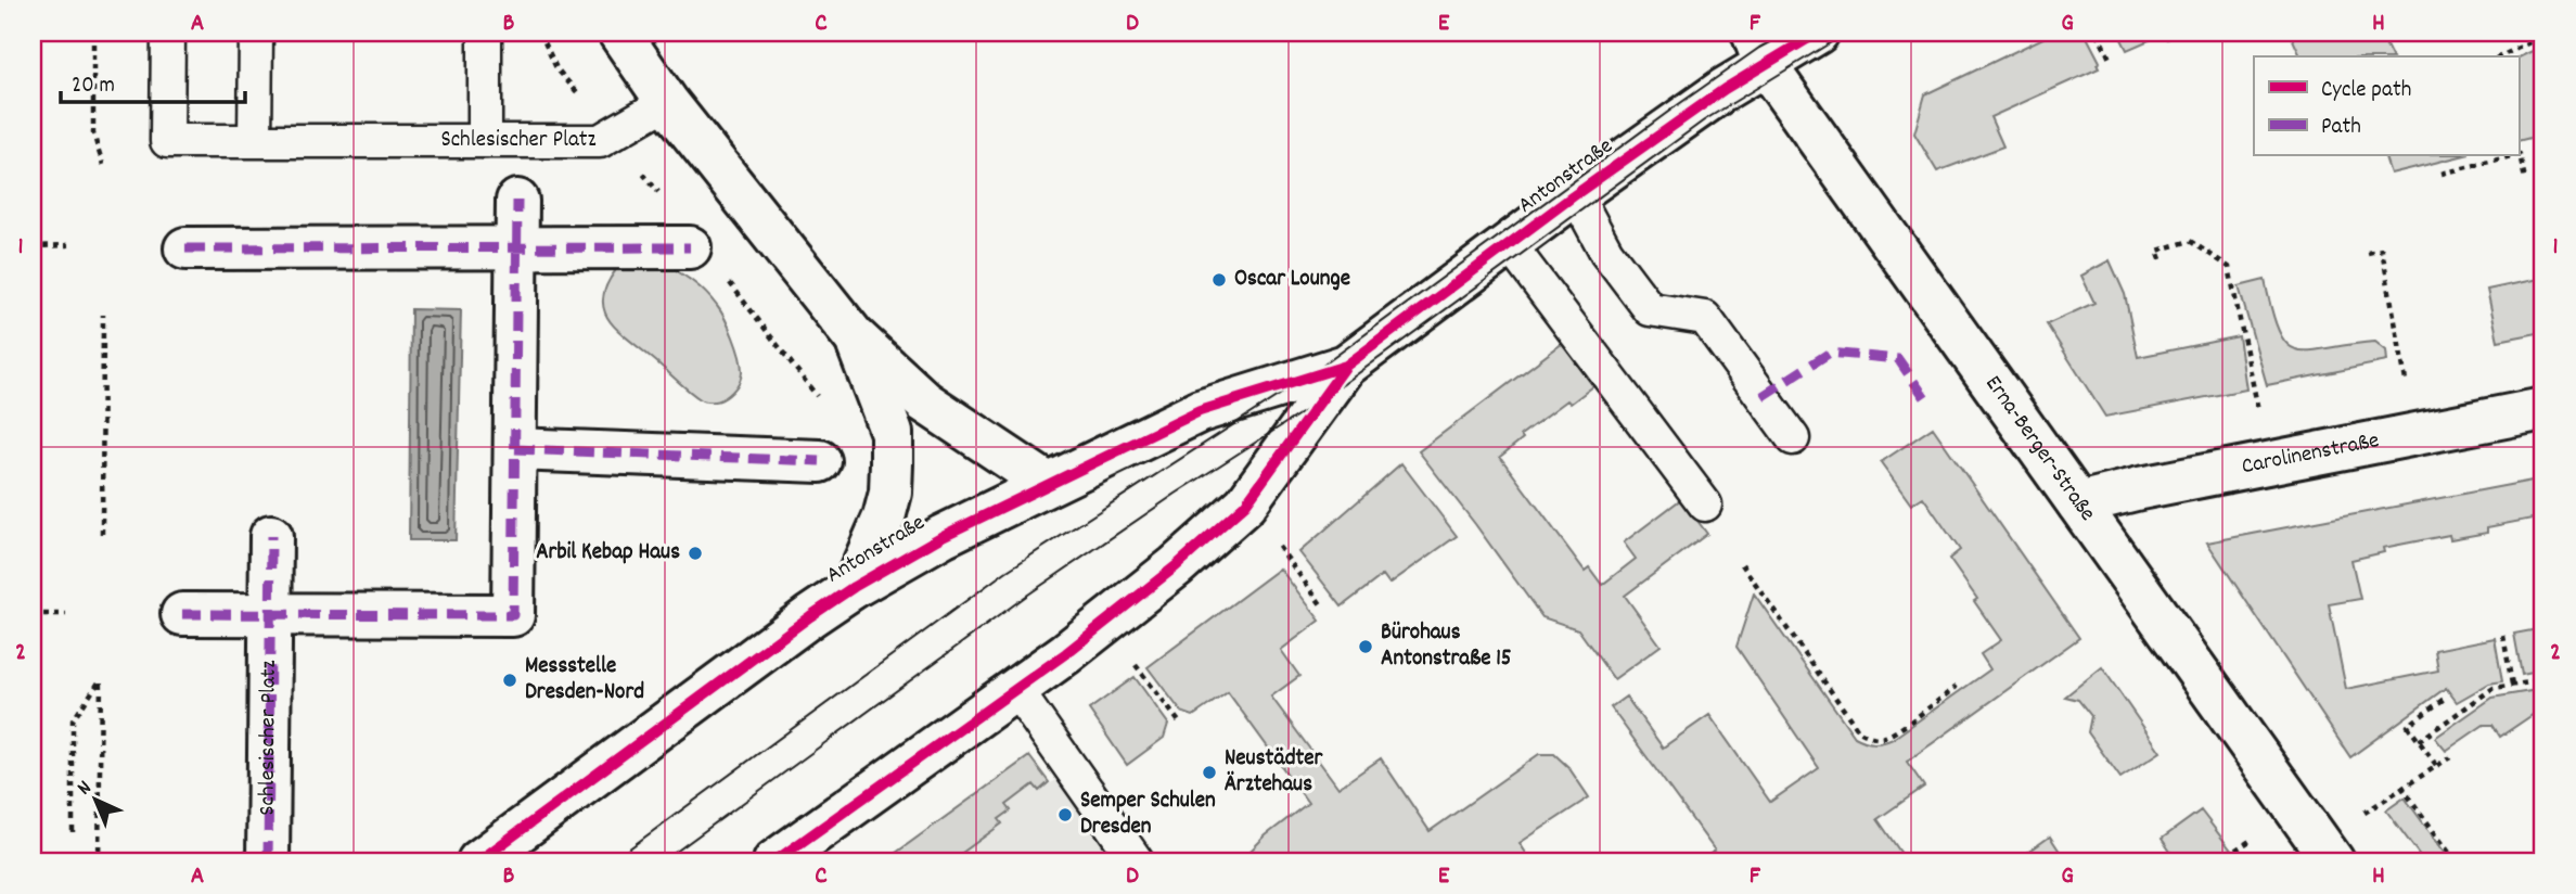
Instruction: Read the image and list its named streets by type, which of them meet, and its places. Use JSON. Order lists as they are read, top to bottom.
{
  "streets": {
    "street": [
      "Schlesischer Platz",
      "Antonstraße",
      "Erna-Berger-Straße",
      "Carolinenstraße"
    ]
  },
  "crossings": [
    ["Antonstraße", "Erna-Berger-Straße"],
    ["Erna-Berger-Straße", "Carolinenstraße"]
  ],
  "places": [
    "Oscar Lounge",
    "Arbil Kebap Haus",
    "Bürohaus Antonstraße 15",
    "Messstelle Dresden-Nord",
    "Neustädter Ärztehaus",
    "Semper Schulen Dresden"
  ],
  "legend": ["Cycle path", "Path"],
  "scale_bar": "20 m",
  "north": "top left",
  "grid": {
    "columns": [
      "A",
      "B",
      "C",
      "D",
      "E",
      "F",
      "G",
      "H"
    ],
    "rows": ["1", "2"]
  }
}
